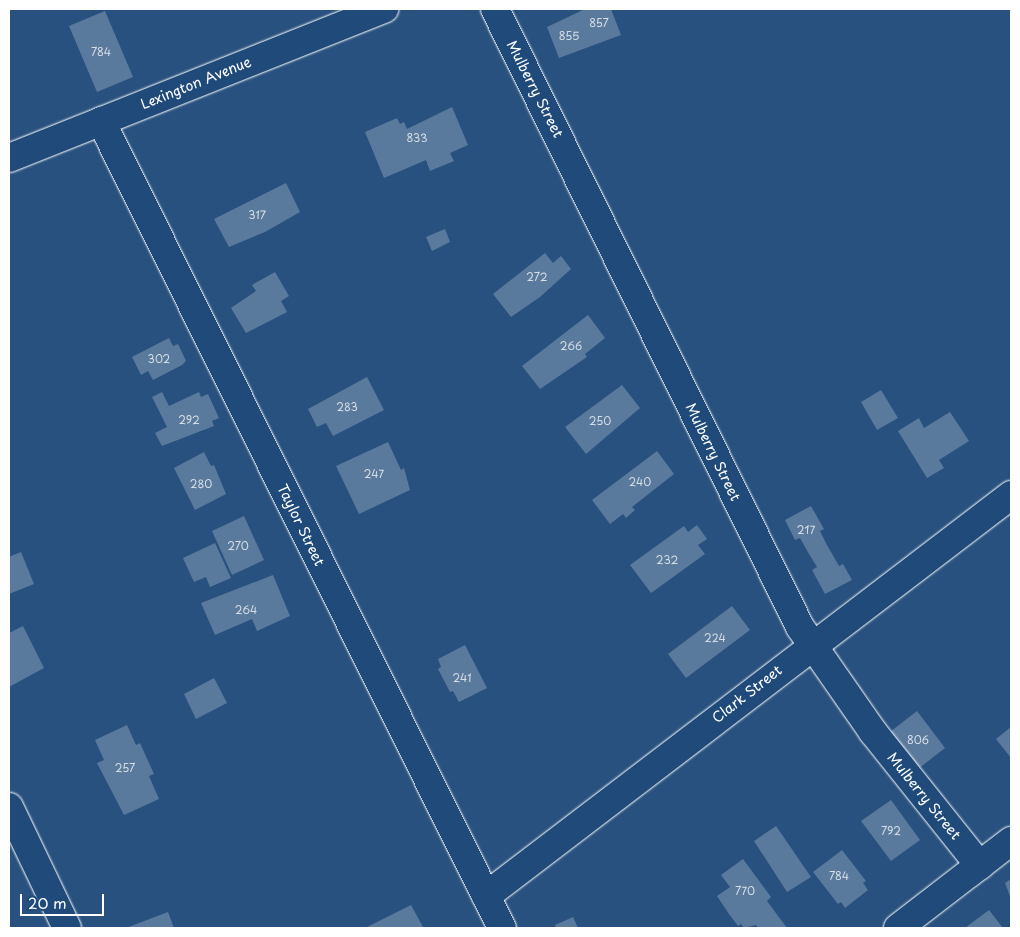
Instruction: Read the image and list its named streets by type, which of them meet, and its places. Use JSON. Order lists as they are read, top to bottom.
{
  "streets": {
    "street": [
      "Lexington Avenue",
      "Mulberry Street",
      "Taylor Street",
      "Clark Street"
    ]
  },
  "crossings": [
    ["Lexington Avenue", "Taylor Street"],
    ["Mulberry Street", "Clark Street"],
    ["Taylor Street", "Clark Street"]
  ],
  "house_numbers": [
    "857",
    "855",
    "784",
    "833",
    "317",
    "272",
    "266",
    "302",
    "283",
    "292",
    "250",
    "247",
    "240",
    "280",
    "217",
    "270",
    "232",
    "264",
    "224",
    "241",
    "806",
    "257",
    "792",
    "784",
    "770"
  ],
  "scale_bar": "20 m"
}
